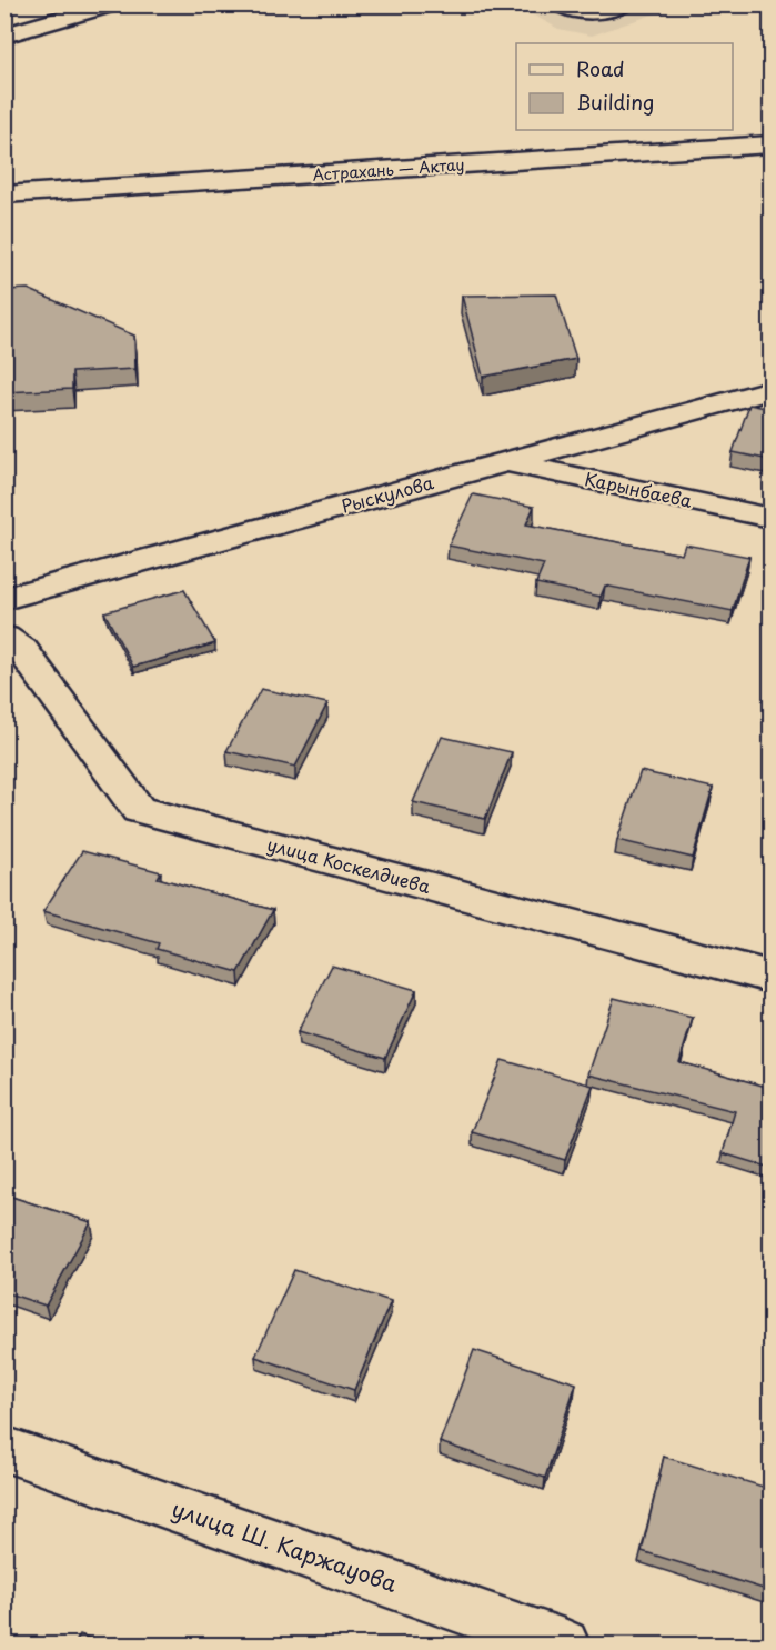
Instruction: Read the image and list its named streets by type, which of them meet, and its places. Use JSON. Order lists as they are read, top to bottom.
{
  "streets": {
    "main road": [
      "Астрахань — Актау",
      "Карынбаева",
      "Рыскулова",
      "улица Коскелдиева",
      "улица Ш. Каржауова"
    ]
  },
  "crossings": [
    ["Карынбаева", "Рыскулова"]
  ],
  "legend": ["Road", "Building"]
}
